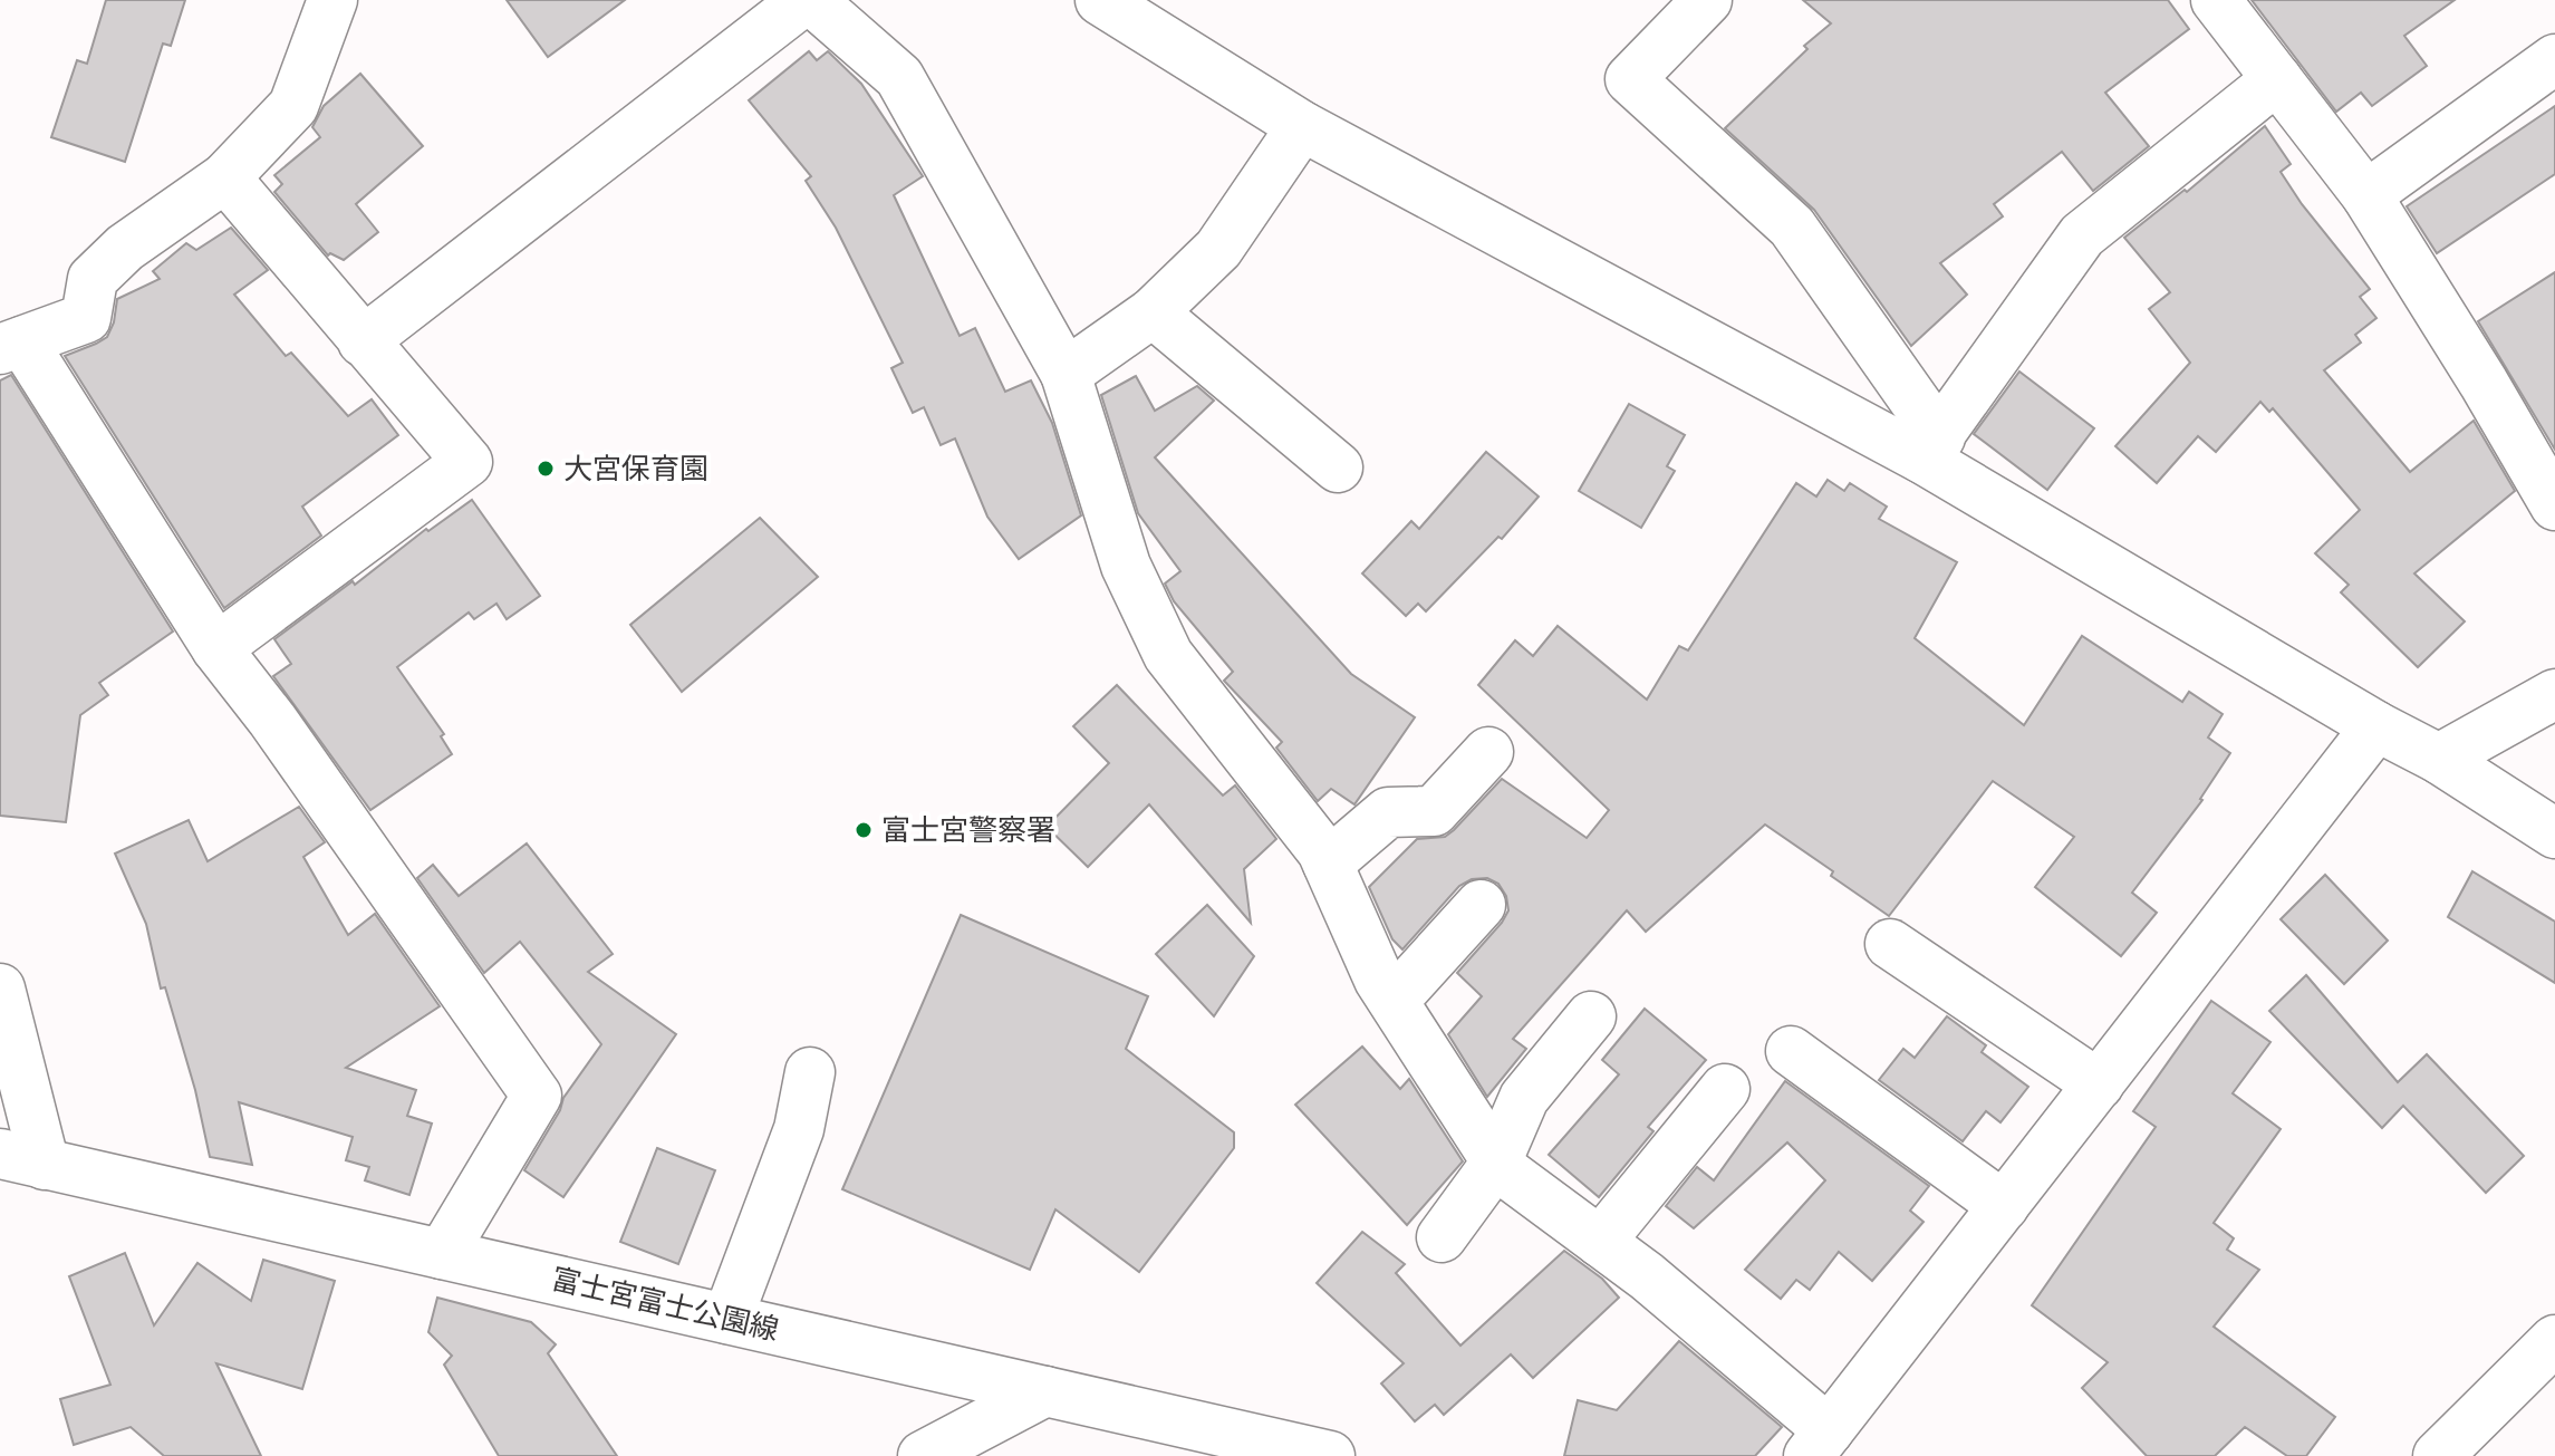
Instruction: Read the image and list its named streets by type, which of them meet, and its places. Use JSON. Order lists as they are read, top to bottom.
{
  "streets": {
    "street": ["富士宮富士公園線"]
  },
  "places": ["大宮保育園", "富士宮警察署"]
}
